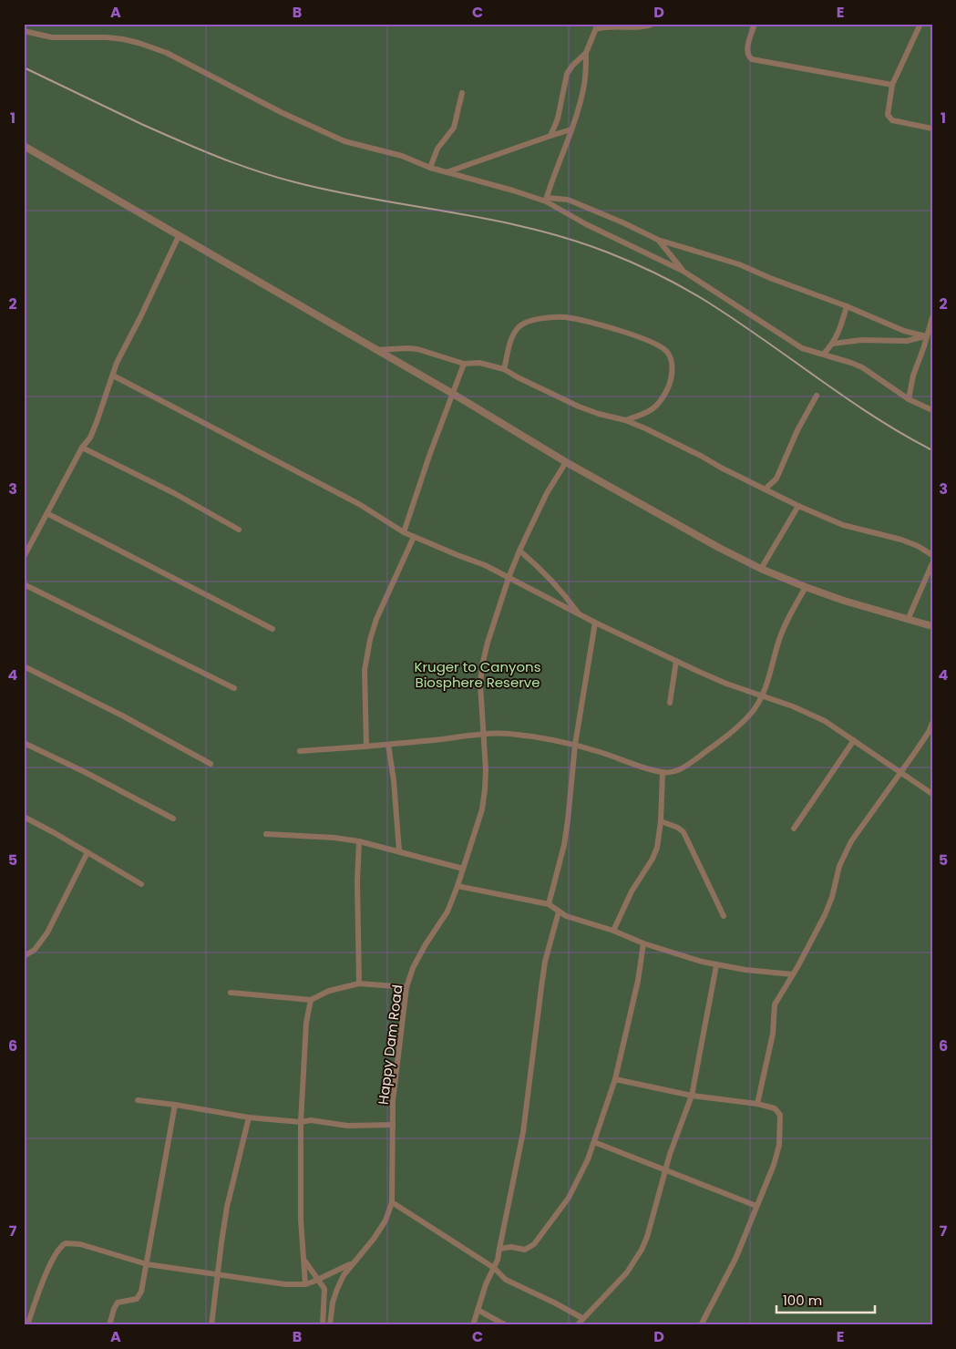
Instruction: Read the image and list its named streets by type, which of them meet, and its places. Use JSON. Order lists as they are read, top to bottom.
{
  "streets": {
    "street": ["Happy Dam Road"]
  },
  "parks": ["Kruger to Canyons Biosphere Reserve"],
  "scale_bar": "100 m",
  "grid": {
    "columns": [
      "A",
      "B",
      "C",
      "D",
      "E"
    ],
    "rows": [
      "1",
      "2",
      "3",
      "4",
      "5",
      "6",
      "7"
    ]
  }
}
